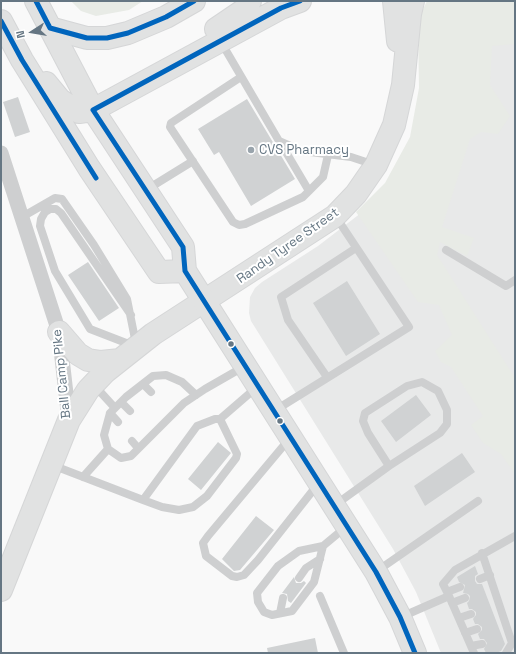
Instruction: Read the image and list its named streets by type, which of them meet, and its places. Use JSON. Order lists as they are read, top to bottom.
{
  "streets": {
    "street": ["Randy Tyree Street", "Ball Camp Pike"]
  },
  "crossings": [
    ["Randy Tyree Street", "Ball Camp Pike"]
  ],
  "places": ["CVS Pharmacy"],
  "north": "left"
}
